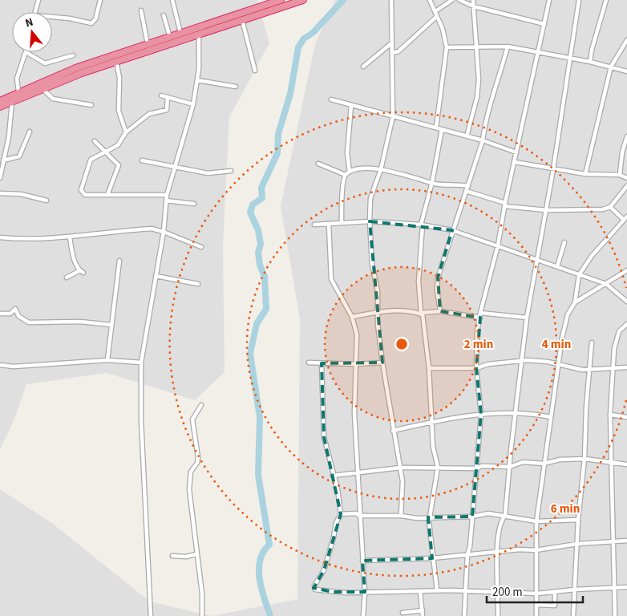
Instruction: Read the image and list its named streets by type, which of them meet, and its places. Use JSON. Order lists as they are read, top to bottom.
{
  "scale_bar": "200 m",
  "north": "top",
  "rings": ["2 min", "4 min", "6 min"]
}
